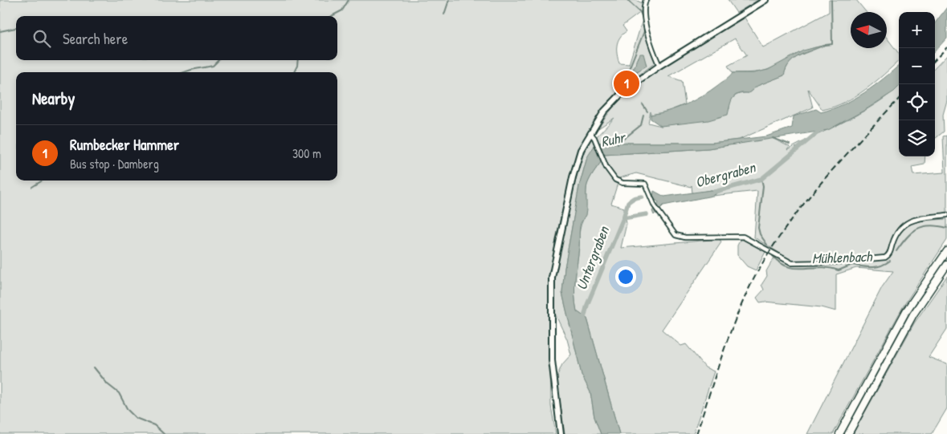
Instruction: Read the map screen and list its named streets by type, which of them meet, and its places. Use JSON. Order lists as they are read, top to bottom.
{
  "water": [
    "Ruhr",
    "Obergraben",
    "Mühlenbach",
    "Untergraben"
  ],
  "north": "left",
  "page": {
    "map_buttons": ["+", "−"],
    "search": "Search here",
    "pins": "1",
    "heading": "Nearby",
    "list": [
      {
        "mark": "1",
        "name": "Rumbecker Hammer",
        "note": "Bus stop · Damberg",
        "value": "300 m"
      }
    ]
  }
}
